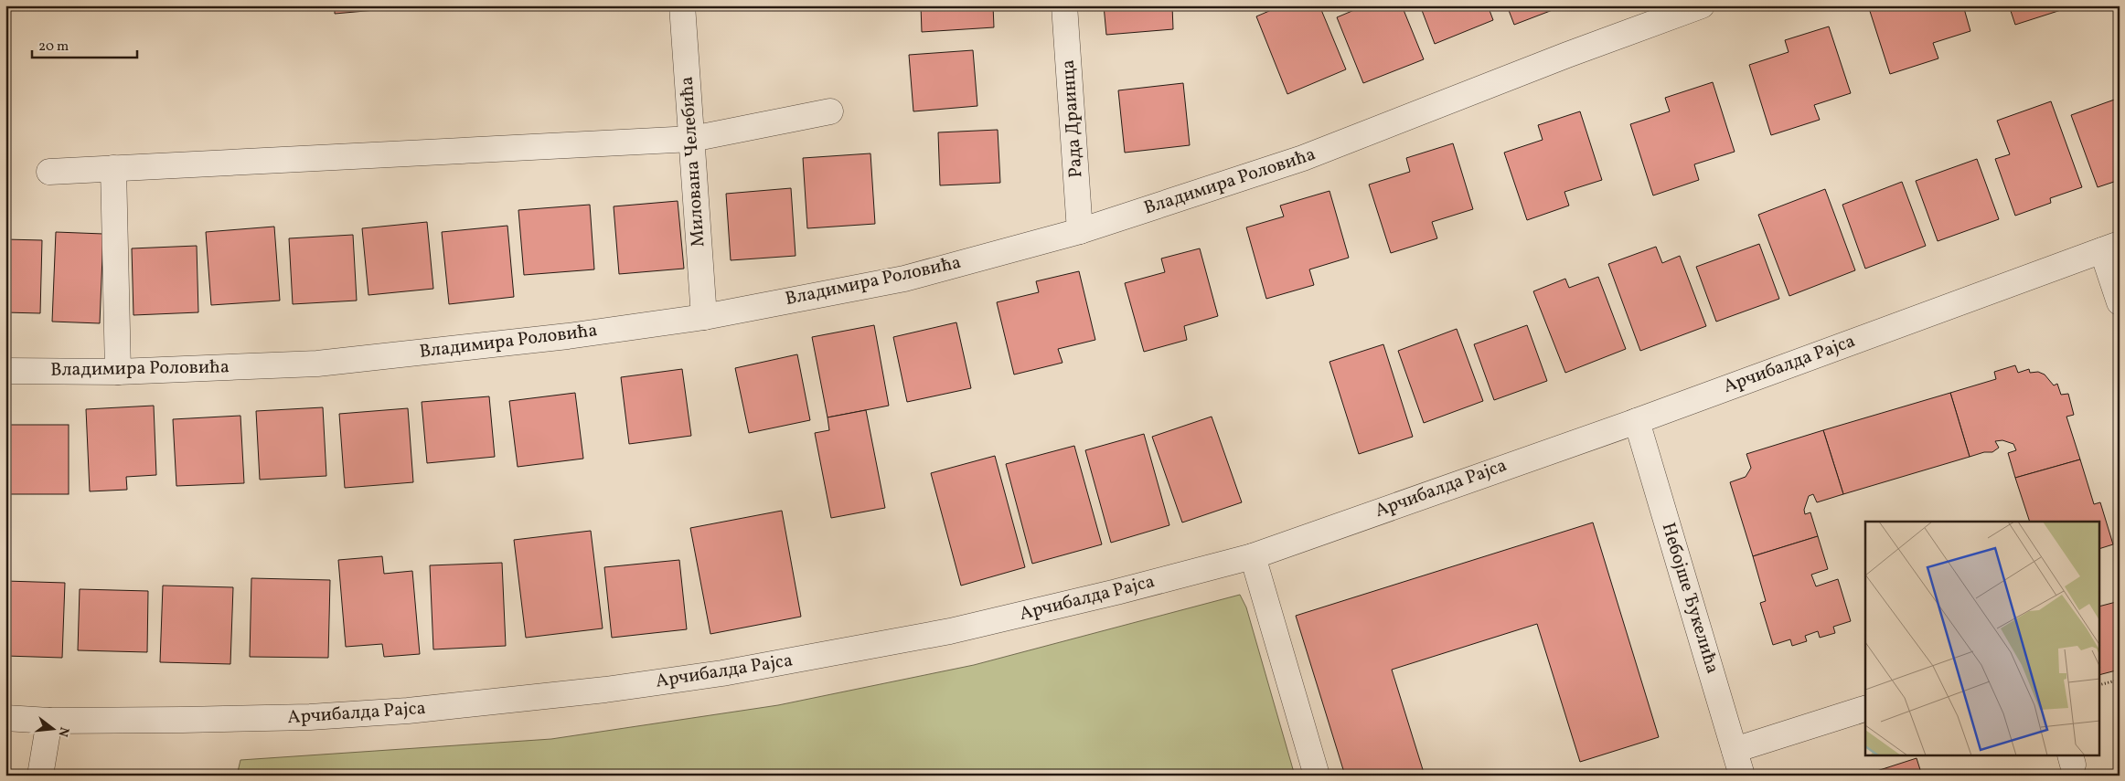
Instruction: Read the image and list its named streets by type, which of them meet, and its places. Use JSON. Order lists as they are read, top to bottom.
{
  "streets": {
    "street": [
      "Рада Драинца",
      "Милована Челебића",
      "Владимира Роловића",
      "Арчибалда Рајса",
      "Небојше Ђукелића"
    ]
  },
  "crossings": [
    ["Рада Драинца", "Владимира Роловића"],
    ["Милована Челебића", "Владимира Роловића"],
    ["Арчибалда Рајса", "Небојше Ђукелића"]
  ],
  "scale_bar": "20 m",
  "north": "right"
}
